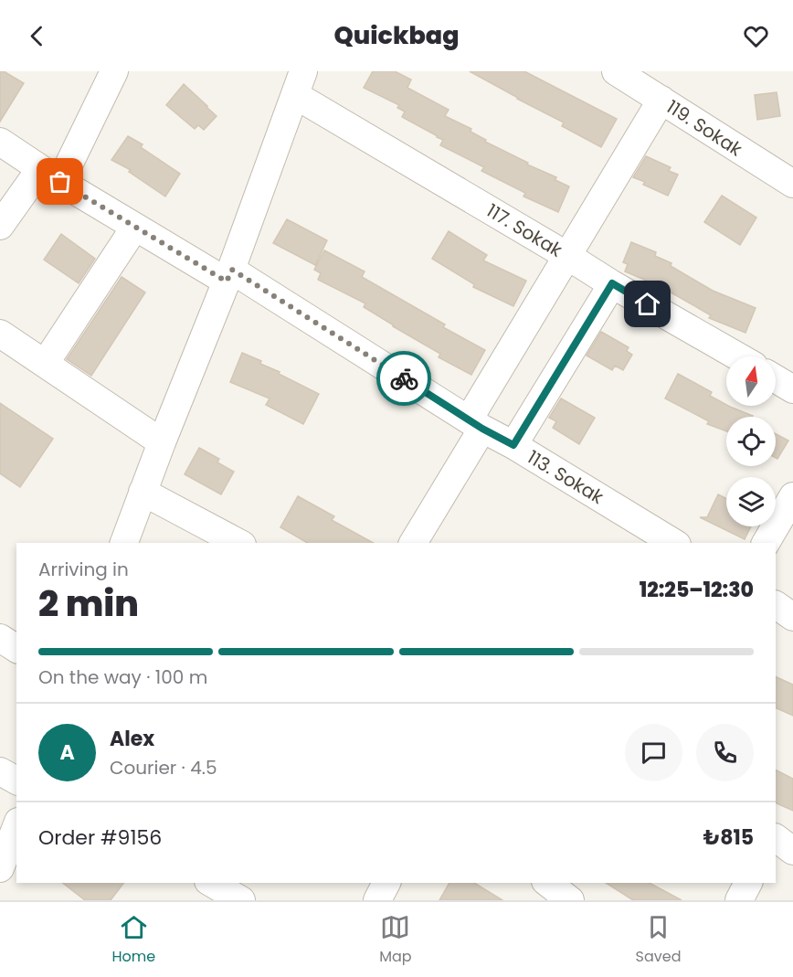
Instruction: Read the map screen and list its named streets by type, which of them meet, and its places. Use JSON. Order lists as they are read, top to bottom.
{
  "streets": {
    "street": ["119. Sokak", "117. Sokak", "113. Sokak"]
  },
  "north": "top",
  "page": {
    "header": "Quickbag",
    "heading": ["2 min", "Arriving in", "12:25–12:30"],
    "panel": [
      "Alex",
      "Courier · 4.5",
      "Order #9156",
      "₺815"
    ],
    "bar": "On the way · 100 m",
    "round": "A",
    "tabs": ["Home", "Map", "Saved"]
  }
}
